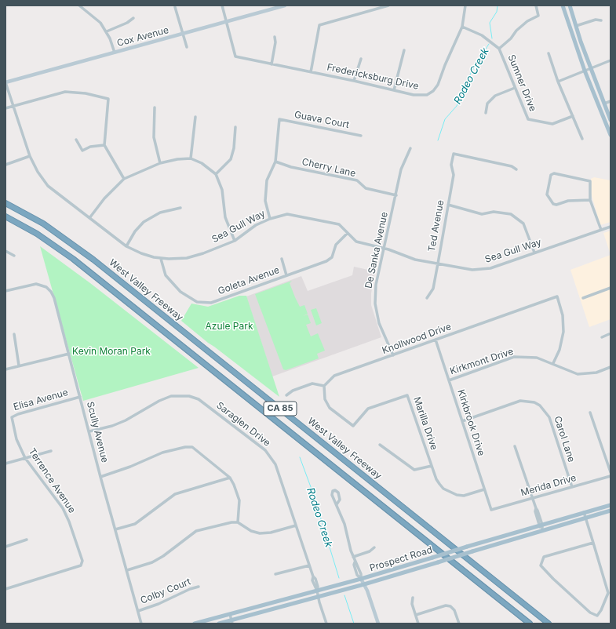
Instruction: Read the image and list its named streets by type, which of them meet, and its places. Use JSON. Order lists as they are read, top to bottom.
{
  "streets": {
    "highway": ["West Valley Freeway", "CA 85"],
    "main road": ["Cox Avenue", "Prospect Road"],
    "street": [
      "Fredericksburg Drive",
      "Sumner Drive",
      "Guava Court",
      "Cherry Lane",
      "Ted Avenue",
      "Sea Gull Way",
      "De Sanka Avenue",
      "Goleta Avenue",
      "Knollwood Drive",
      "Kirkmont Drive",
      "Elisa Avenue",
      "Kirkbrook Drive",
      "Marilla Drive",
      "Saraglen Drive",
      "Scully Avenue",
      "Carol Lane",
      "Terrence Avenue",
      "Merida Drive",
      "Colby Court"
    ]
  },
  "crossings": [
    ["Cox Avenue", "Fredericksburg Drive"],
    ["Cox Avenue", "Sea Gull Way"],
    ["Fredericksburg Drive", "Sumner Drive"],
    ["Guava Court", "Cherry Lane"],
    ["Cherry Lane", "De Sanka Avenue"],
    ["Ted Avenue", "Sea Gull Way"],
    ["Sea Gull Way", "De Sanka Avenue"],
    ["Sea Gull Way", "Goleta Avenue"],
    ["De Sanka Avenue", "Knollwood Drive"],
    ["Knollwood Drive", "Kirkmont Drive"],
    ["Knollwood Drive", "Kirkbrook Drive"],
    ["Knollwood Drive", "Marilla Drive"],
    ["Kirkmont Drive", "Kirkbrook Drive"],
    ["Elisa Avenue", "Scully Avenue"],
    ["Elisa Avenue", "Terrence Avenue"],
    ["Kirkbrook Drive", "Marilla Drive"],
    ["Kirkbrook Drive", "Carol Lane"],
    ["Kirkbrook Drive", "Merida Drive"],
    ["Saraglen Drive", "Scully Avenue"],
    ["Saraglen Drive", "Prospect Road"],
    ["Scully Avenue", "Colby Court"],
    ["Carol Lane", "Merida Drive"]
  ],
  "water": ["Rodeo Creek"],
  "parks": ["Azule Park", "Kevin Moran Park"]
}
